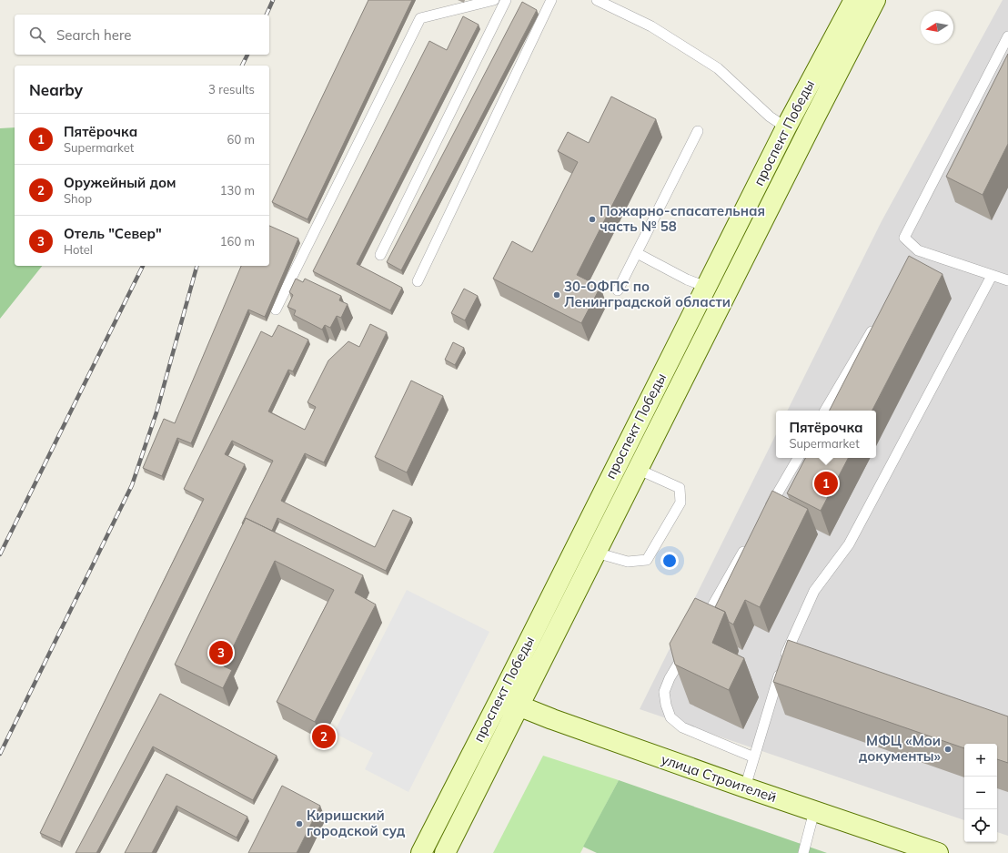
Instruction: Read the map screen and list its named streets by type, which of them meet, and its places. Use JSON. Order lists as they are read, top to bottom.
{
  "streets": {
    "main road": ["проспект Победы", "улица Строителей"]
  },
  "crossings": [
    ["проспект Победы", "улица Строителей"]
  ],
  "places": [
    "Пожарно-спасательная часть № 58",
    "30-ОФПС по Ленинградской области",
    "МФЦ «Мои документы»",
    "Киришский городской суд"
  ],
  "north": "left",
  "page": {
    "search": "Search here",
    "heading": ["Nearby", "3 results"],
    "list": [
      {
        "mark": "1",
        "name": "Пятёрочка",
        "note": "Supermarket",
        "value": "60 m"
      },
      {
        "mark": "2",
        "name": "Оружейный дом",
        "note": "Shop",
        "value": "130 m"
      },
      {
        "mark": "3",
        "name": "Отель \"Север\"",
        "note": "Hotel",
        "value": "160 m"
      }
    ],
    "popup": ["Пятёрочка", "Supermarket"],
    "pins": ["1", "3", "2"],
    "map_buttons": ["+", "−"]
  }
}
